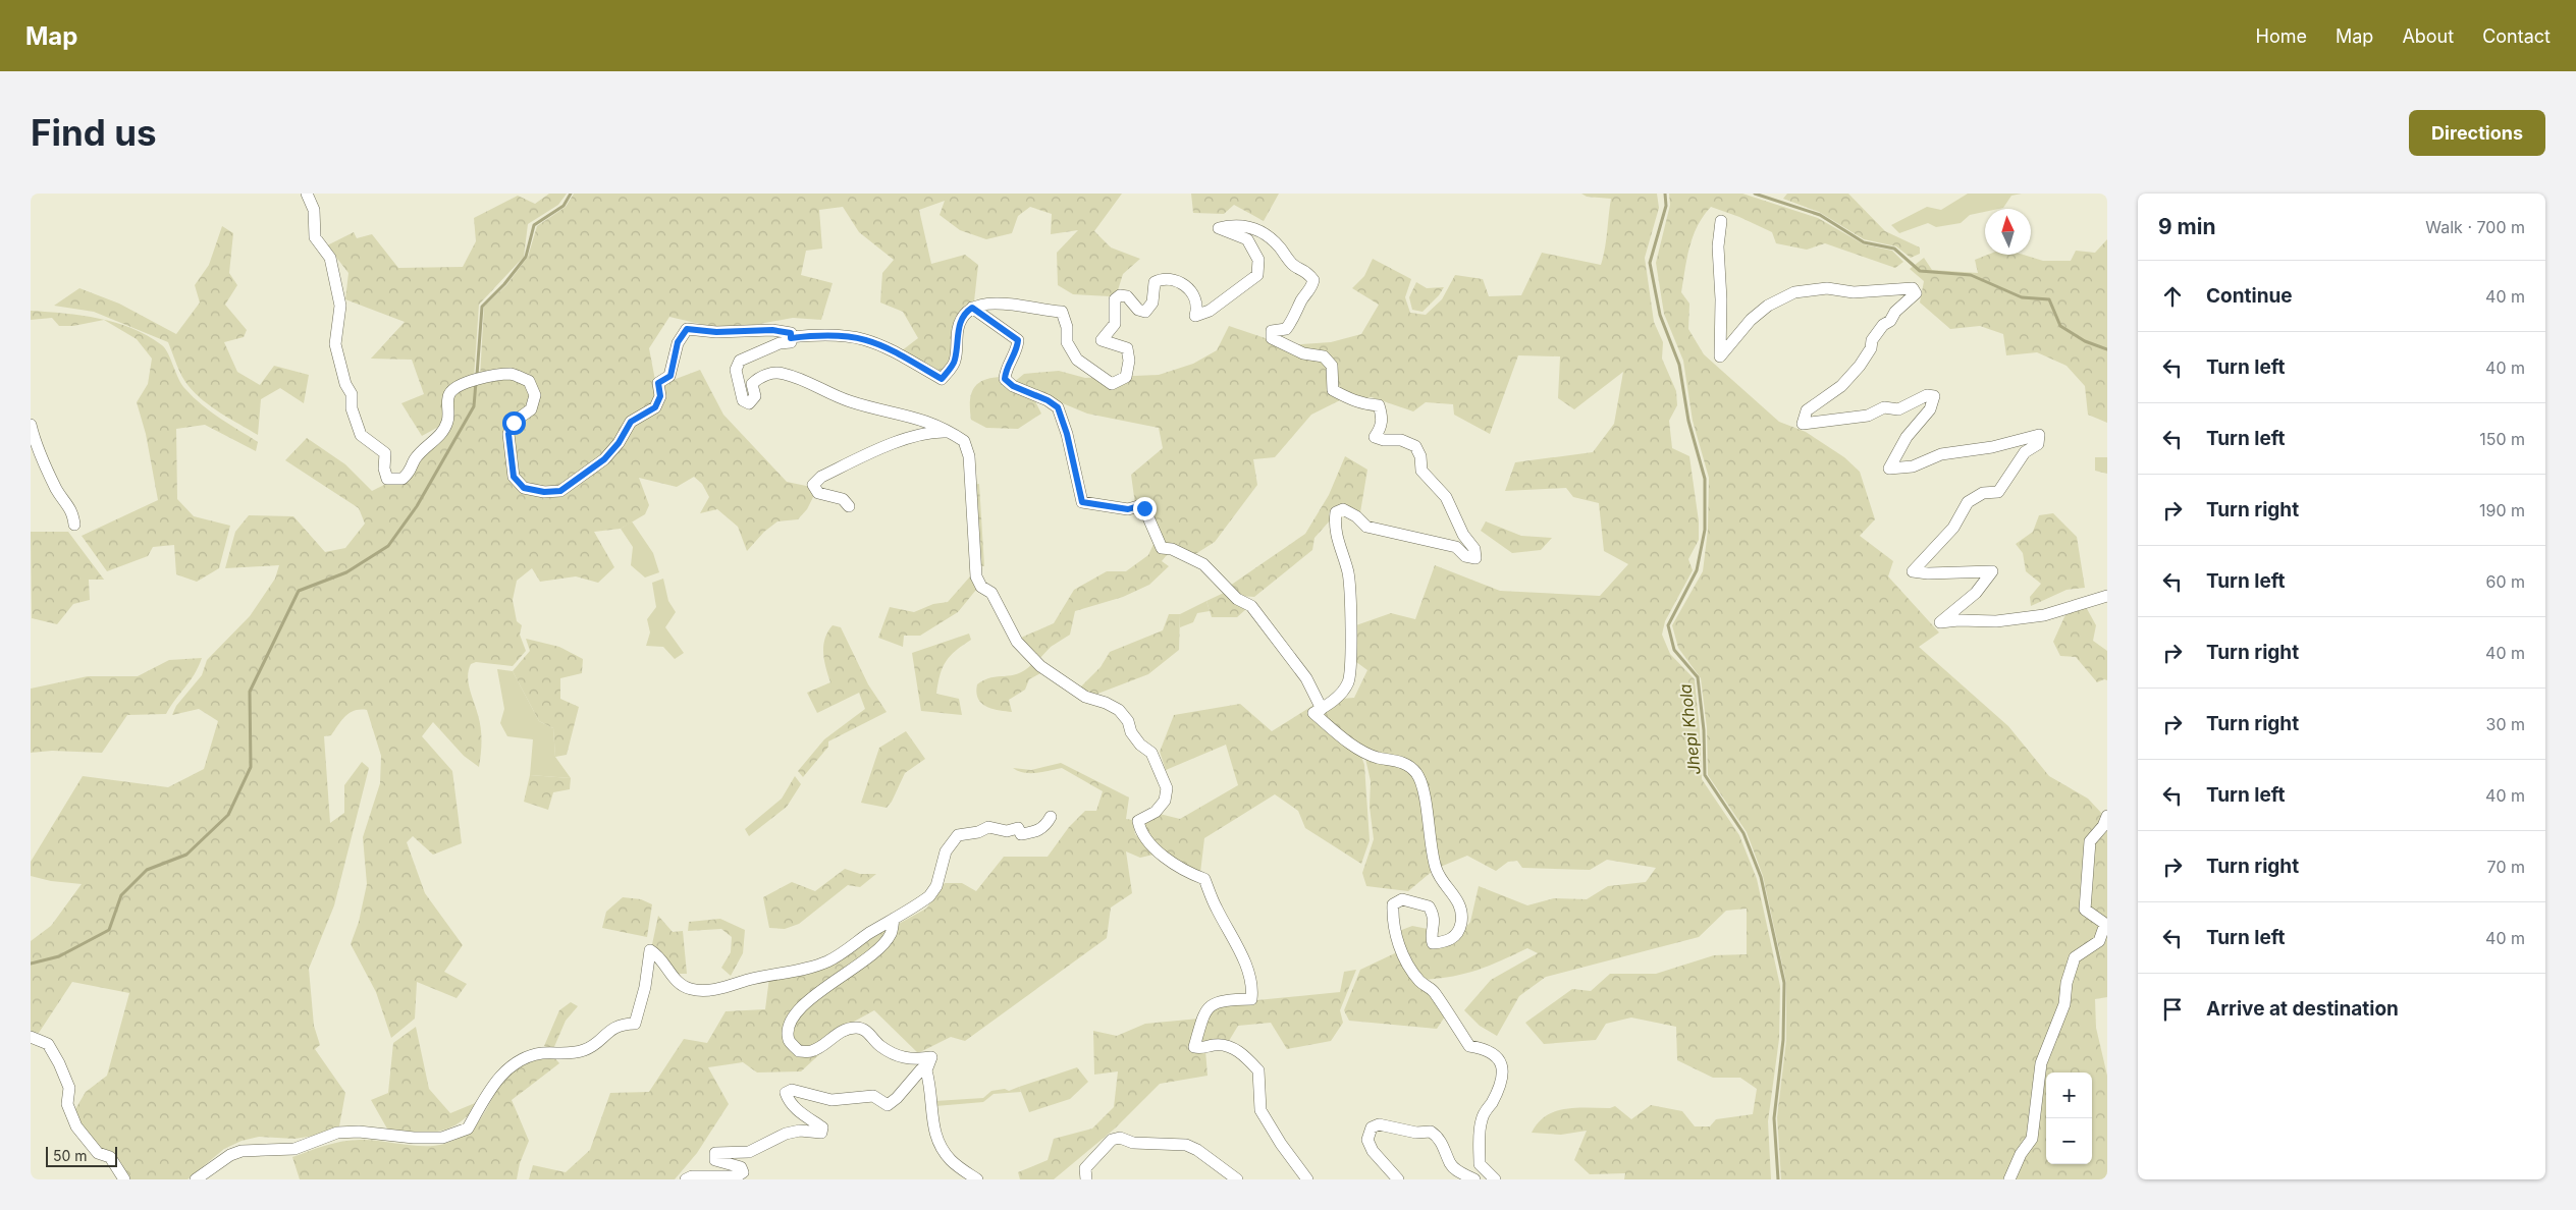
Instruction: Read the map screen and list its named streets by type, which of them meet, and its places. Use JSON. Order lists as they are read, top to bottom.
{
  "water": ["Jhepi Khola"],
  "scale_bar": "50 m",
  "north": "top",
  "page": {
    "header": "Map",
    "nav": [
      "Home",
      "Map",
      "About",
      "Contact"
    ],
    "buttons": "Directions",
    "title": "Find us",
    "heading": ["9 min", "Walk · 700 m"],
    "list": [
      ["Continue", "40 m"],
      ["Turn left", "40 m"],
      ["Turn left", "150 m"],
      ["Turn right", "190 m"],
      ["Turn left", "60 m"],
      ["Turn right", "40 m"],
      ["Turn right", "30 m"],
      ["Turn left", "40 m"],
      ["Turn right", "70 m"],
      ["Turn left", "40 m"],
      "Arrive at destination"
    ],
    "map_buttons": ["+", "−"],
    "scale": "50 m"
  }
}
